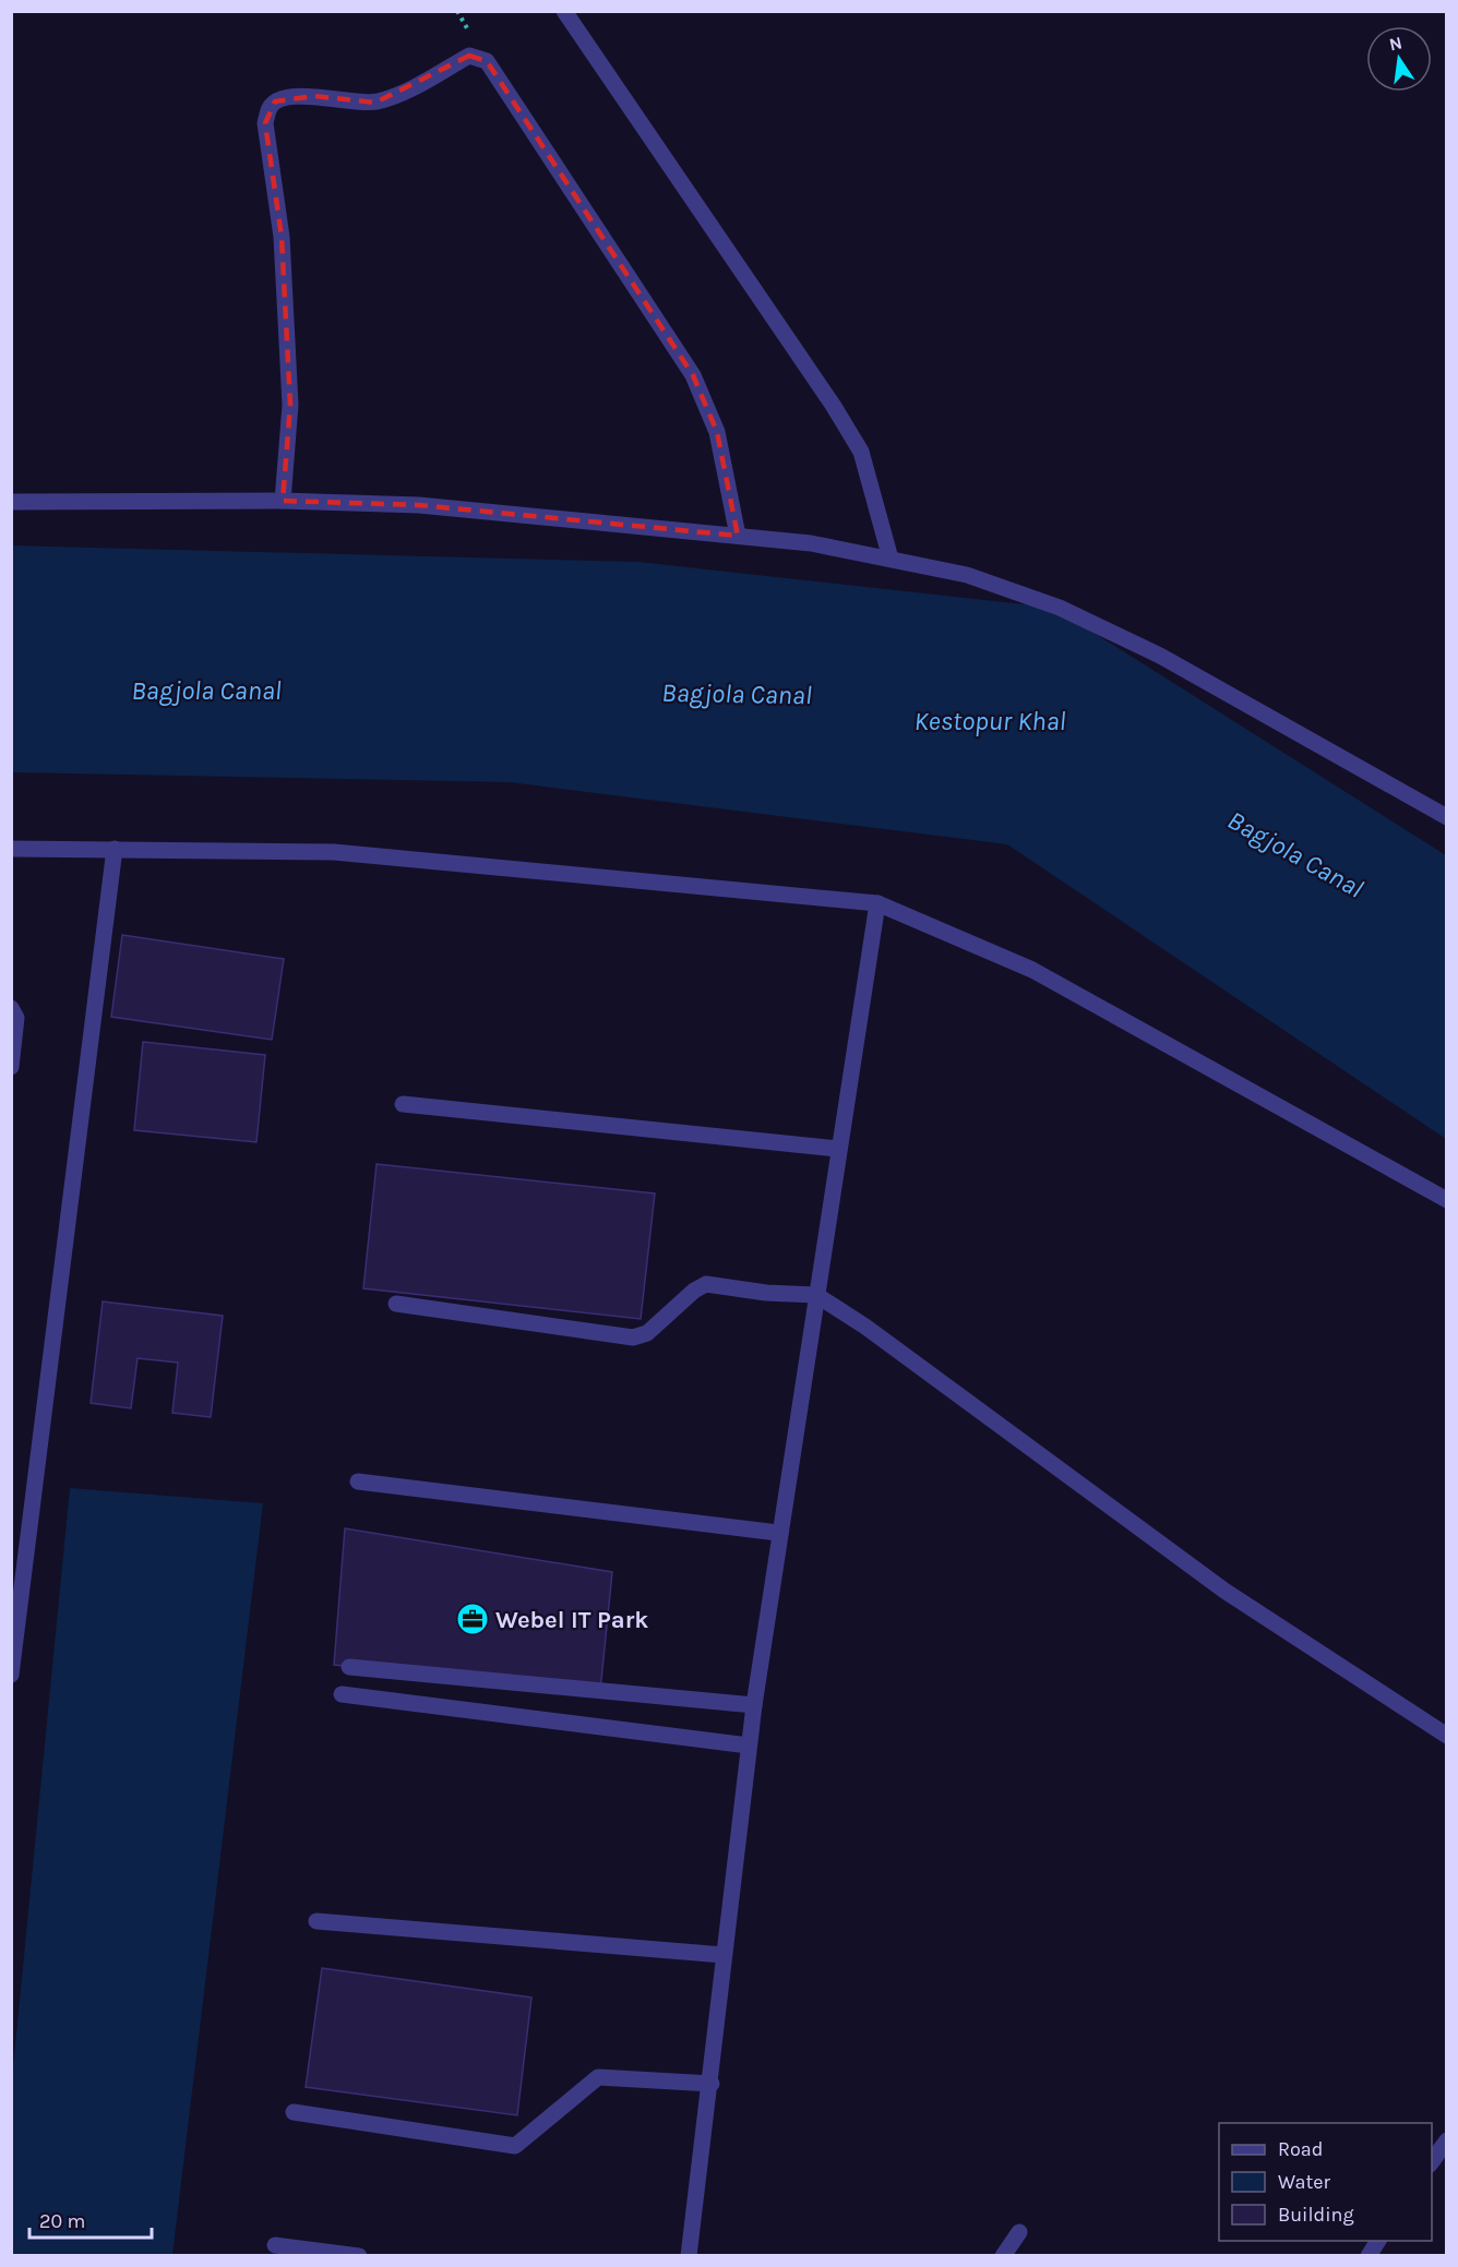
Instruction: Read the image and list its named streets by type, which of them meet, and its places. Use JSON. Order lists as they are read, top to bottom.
{
  "water": ["Bagjola Canal", "Kestopur Khal"],
  "places": {
    "office": ["Webel IT Park"]
  },
  "legend": ["Road", "Water", "Building"],
  "scale_bar": "20 m",
  "north": "top"
}
